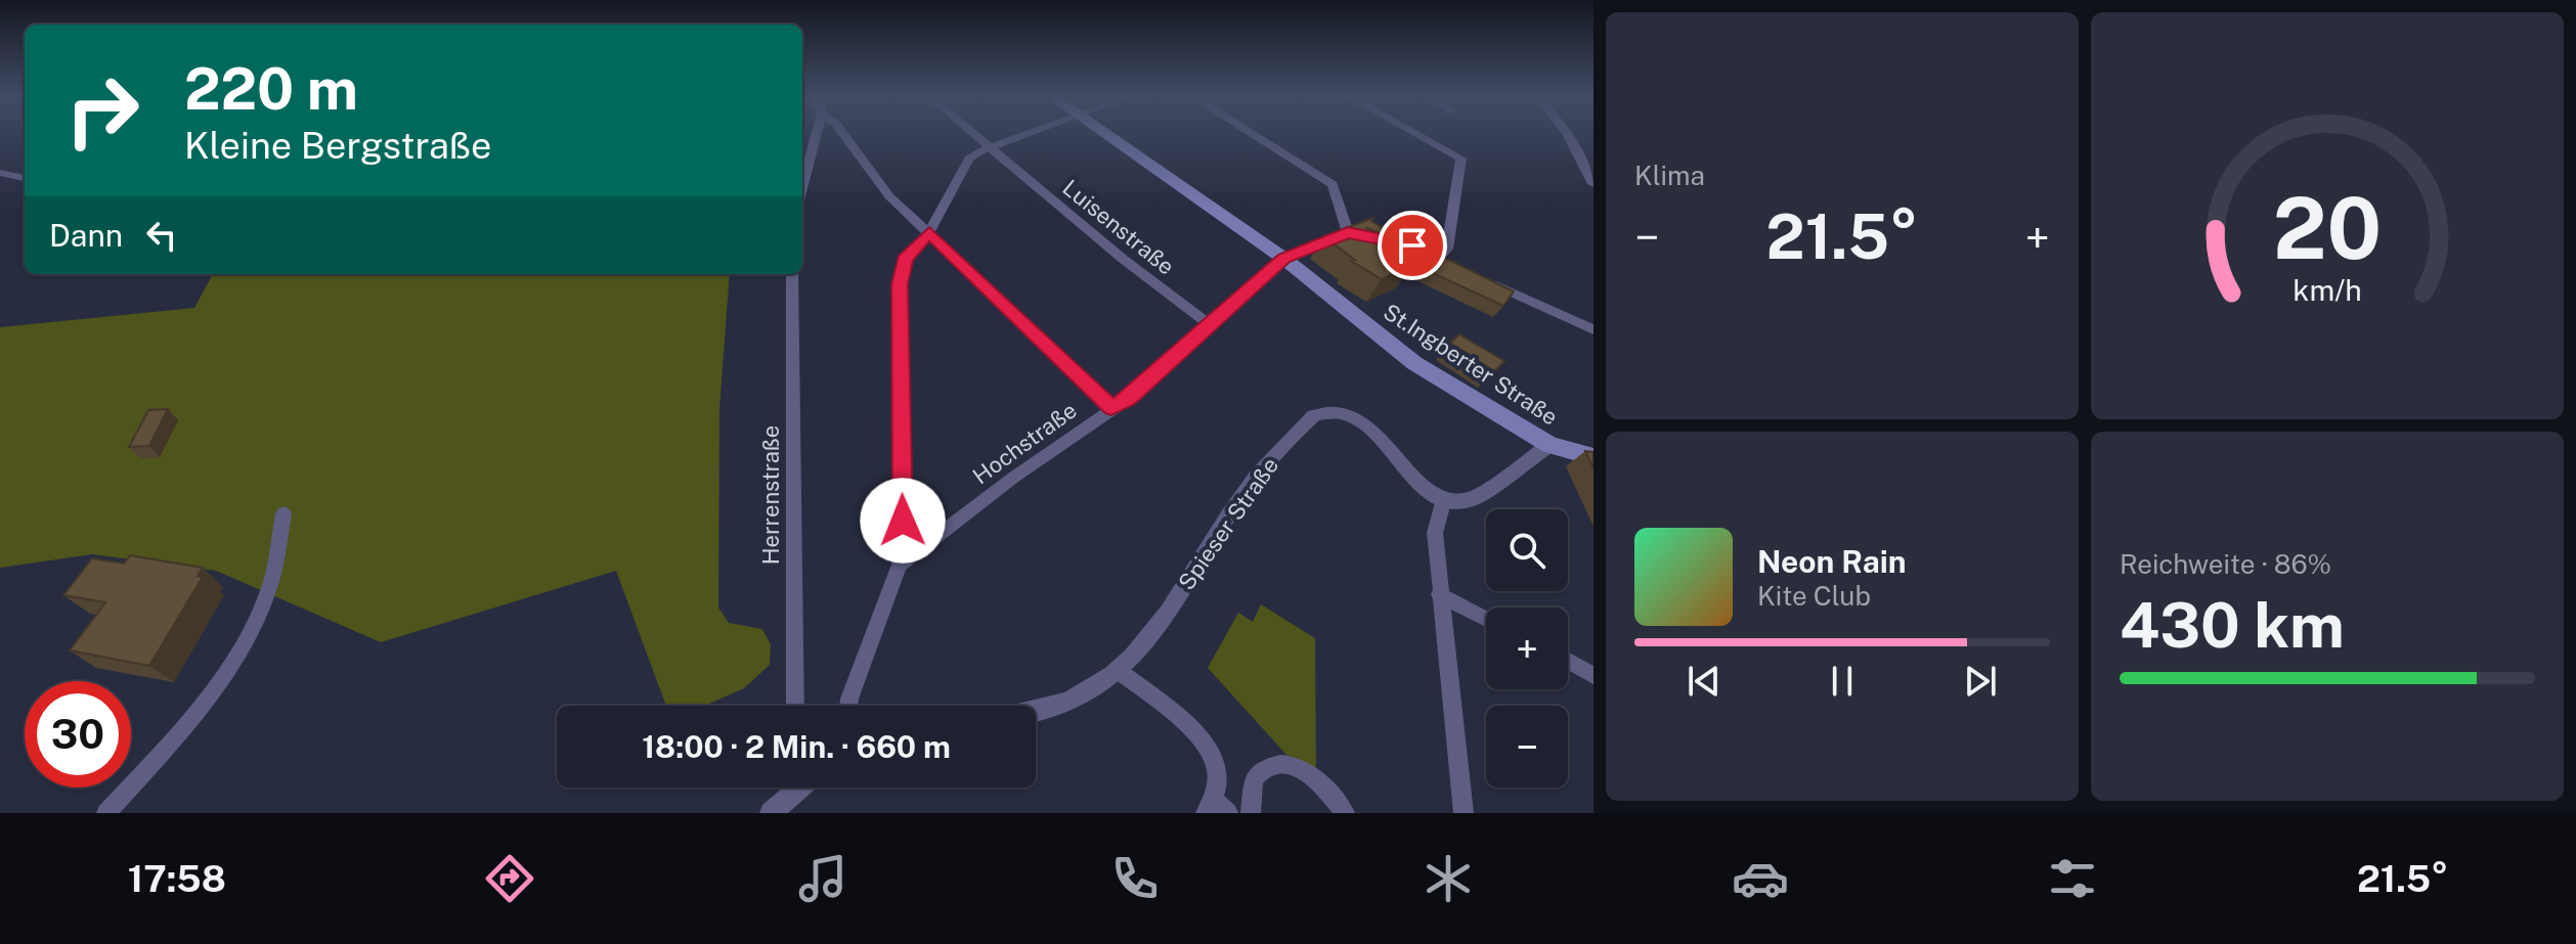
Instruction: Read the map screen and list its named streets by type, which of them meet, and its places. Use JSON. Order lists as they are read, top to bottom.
{
  "streets": {
    "main road": ["St.Ingberter Straße"],
    "street": [
      "Luisenstraße",
      "Hochstraße",
      "Herrenstraße",
      "Spieser Straße"
    ]
  },
  "crossings": [
    ["Luisenstraße", "Hochstraße"],
    ["St.Ingberter Straße", "Hochstraße"]
  ],
  "page": {
    "tile": [
      "Klima",
      ["Reichweite · 86%", "430 km"]
    ],
    "turn": ["220 m", "Kleine Bergstraße"],
    "then": "Dann",
    "heat": ["−", "21.5°", "+"],
    "map_buttons": ["+", "−"],
    "song": ["Neon Rain", "Kite Club"],
    "limit": "30",
    "trip": "18:00 · 2 Min. · 660 m",
    "tabs": ["17:58", "21.5°"],
    "gauge": ["20", "km/h"]
  }
}
